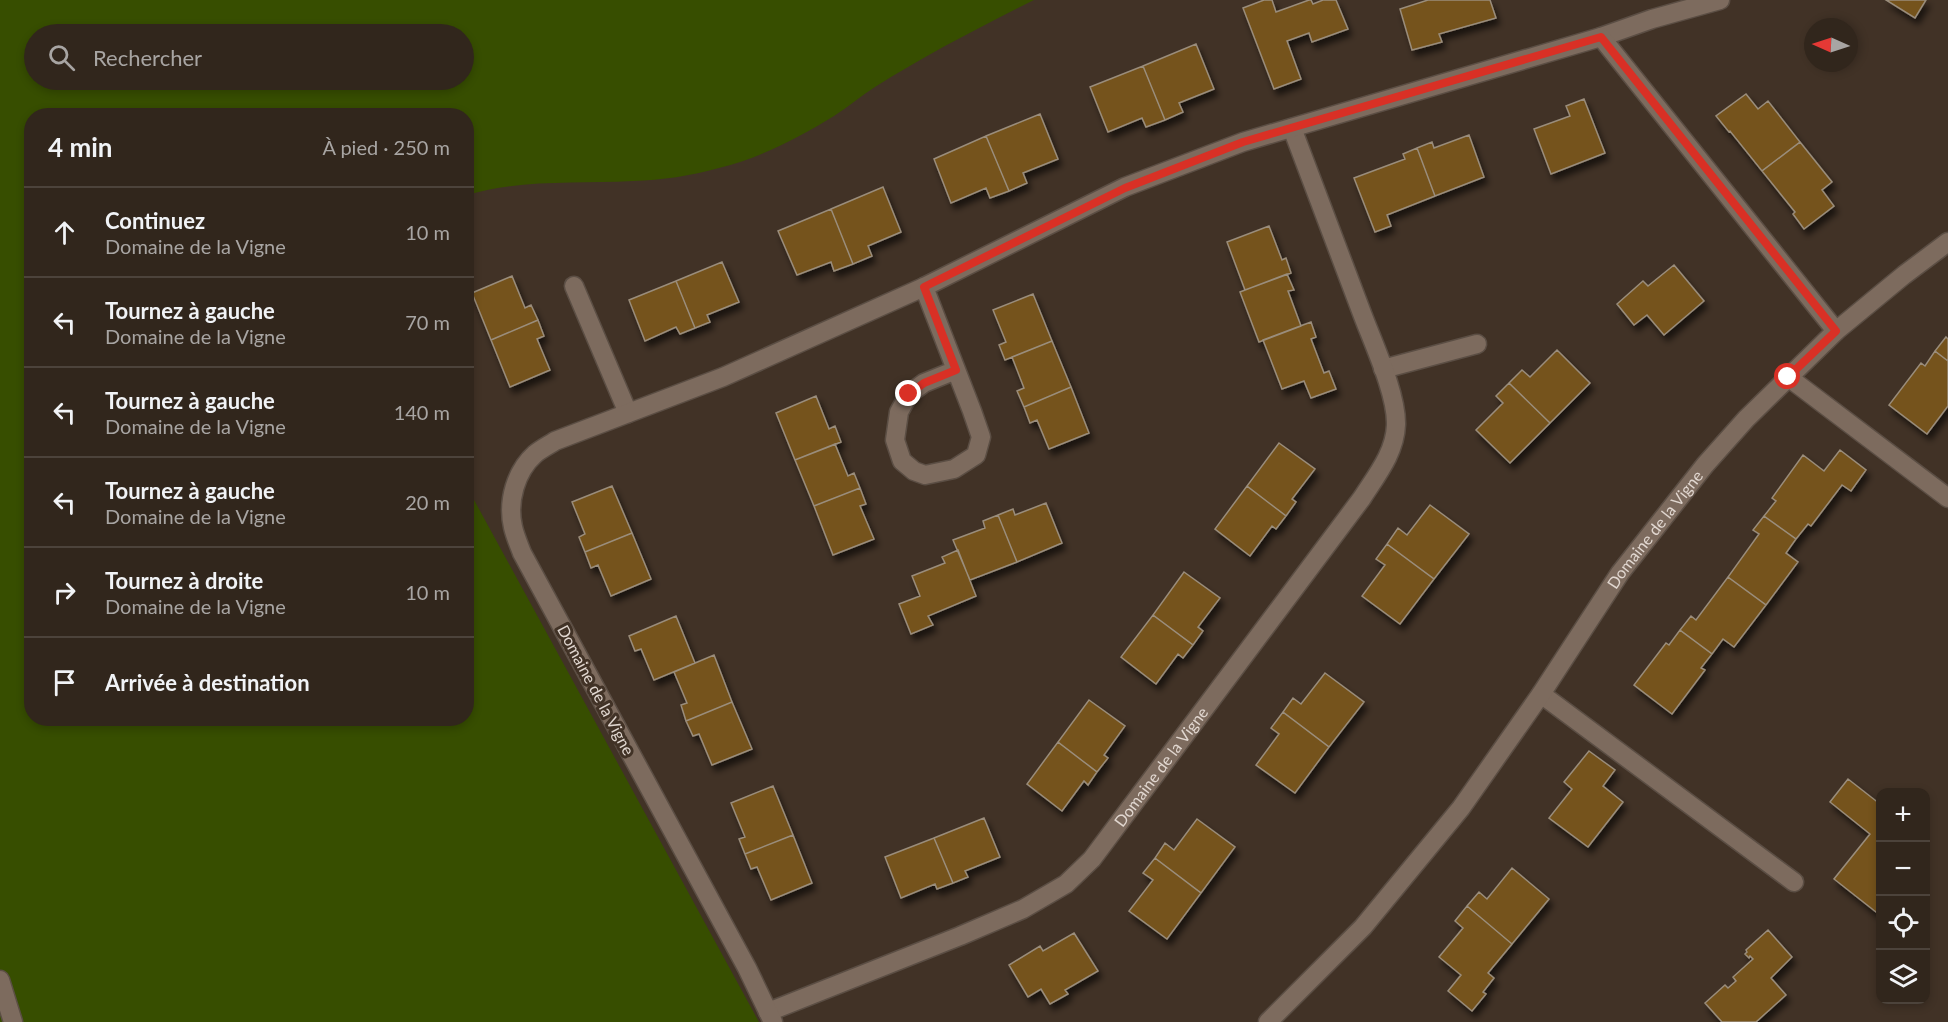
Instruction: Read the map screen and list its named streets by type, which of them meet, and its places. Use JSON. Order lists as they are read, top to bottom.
{
  "streets": {
    "street": ["Domaine de la Vigne"]
  },
  "north": "left",
  "page": {
    "search": "Rechercher",
    "heading": ["4 min", "À pied · 250 m"],
    "list": [
      ["Continuez", "Domaine de la Vigne", "10 m"],
      ["Tournez à gauche", "Domaine de la Vigne", "70 m"],
      ["Tournez à gauche", "Domaine de la Vigne", "140 m"],
      ["Tournez à gauche", "Domaine de la Vigne", "20 m"],
      ["Tournez à droite", "Domaine de la Vigne", "10 m"],
      "Arrivée à destination"
    ],
    "map_buttons": ["+", "−"]
  }
}
